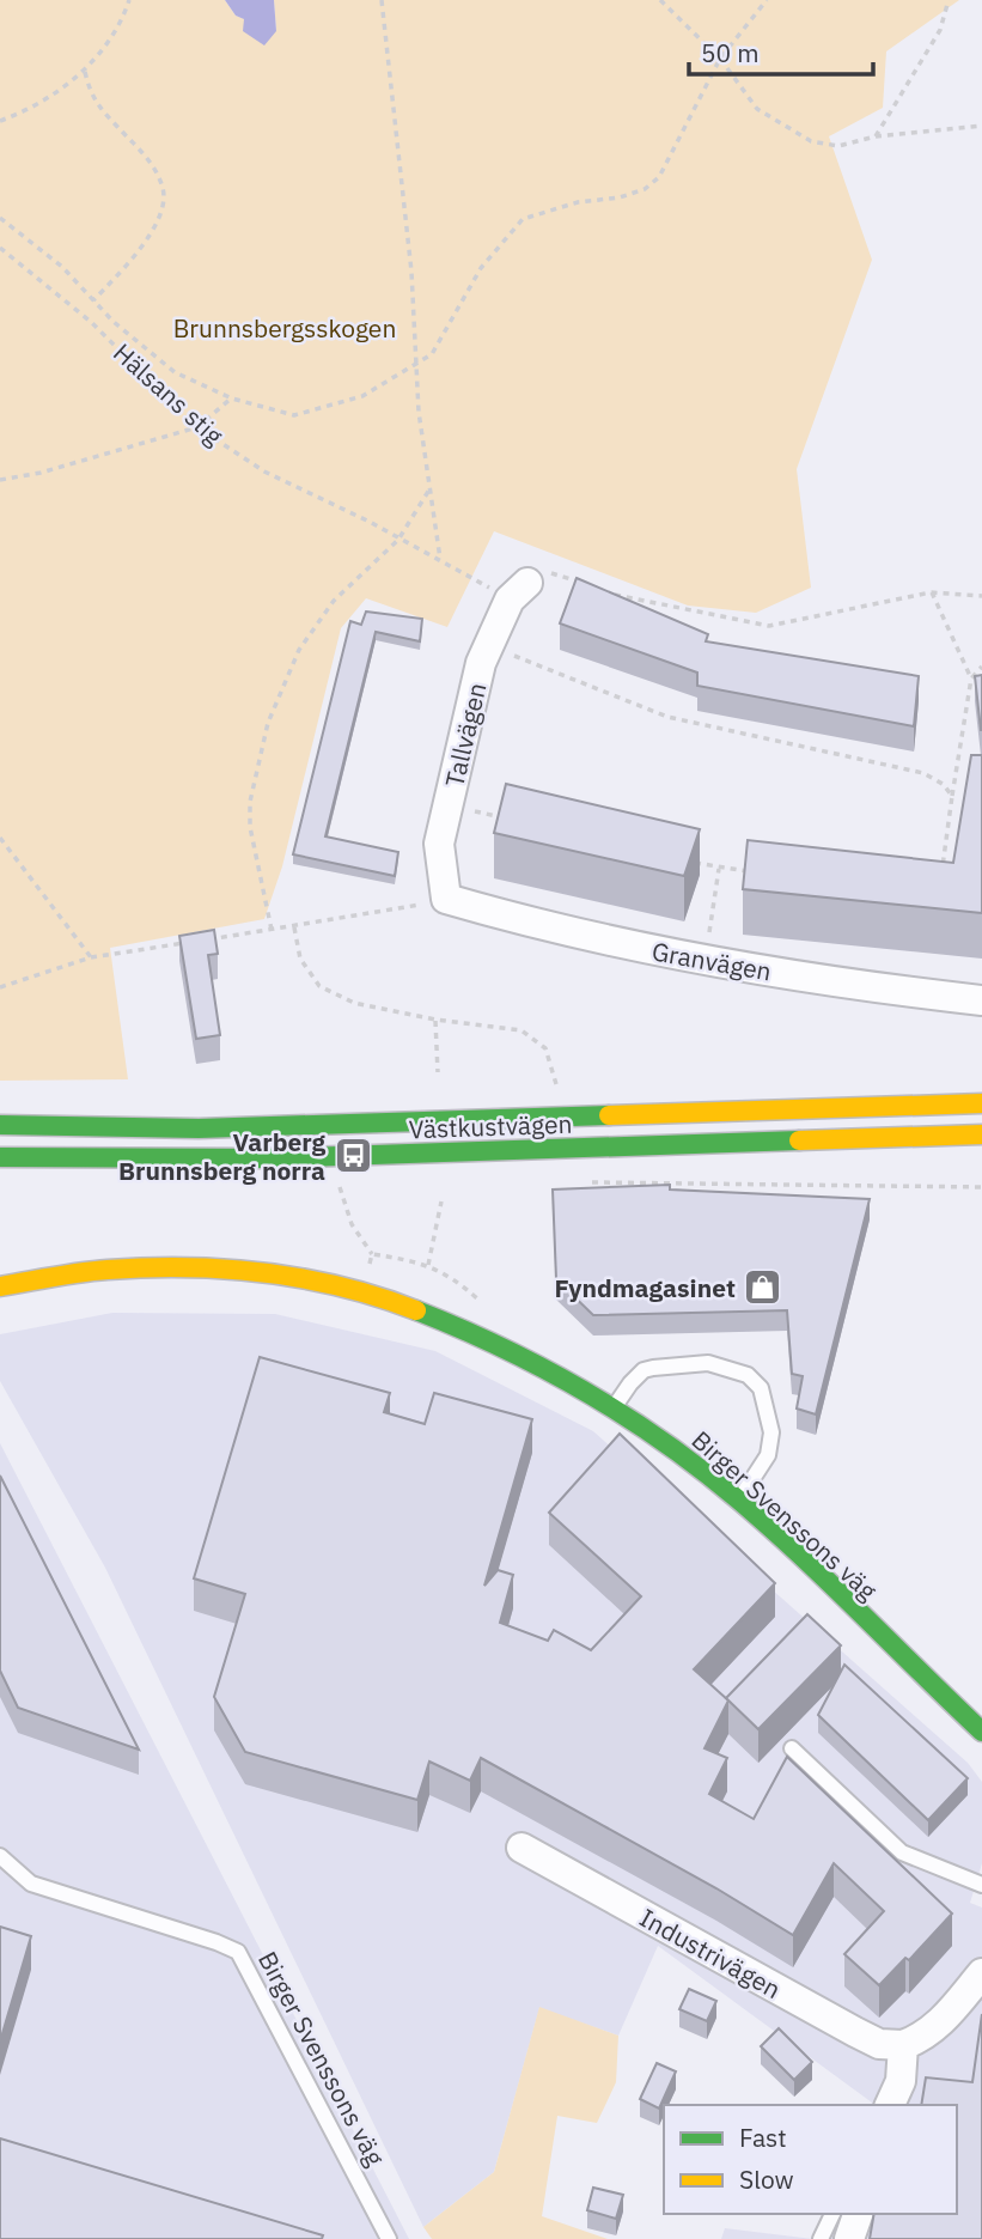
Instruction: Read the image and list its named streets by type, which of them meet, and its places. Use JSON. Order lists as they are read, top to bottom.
{
  "streets": {
    "street": [
      "Tallvägen",
      "Granvägen",
      "Västkustvägen",
      "Birger Svenssons väg",
      "Industrivägen"
    ],
    "path": ["Hälsans stig"]
  },
  "crossings": [
    ["Hälsans stig", "Tallvägen"],
    ["Tallvägen", "Granvägen"]
  ],
  "parks": ["Brunnsbergsskogen"],
  "places": {
    "bus stop": ["Varberg Brunnsberg norra"],
    "shop": ["Fyndmagasinet"]
  },
  "legend": ["Fast", "Slow"],
  "scale_bar": "50 m"
}
